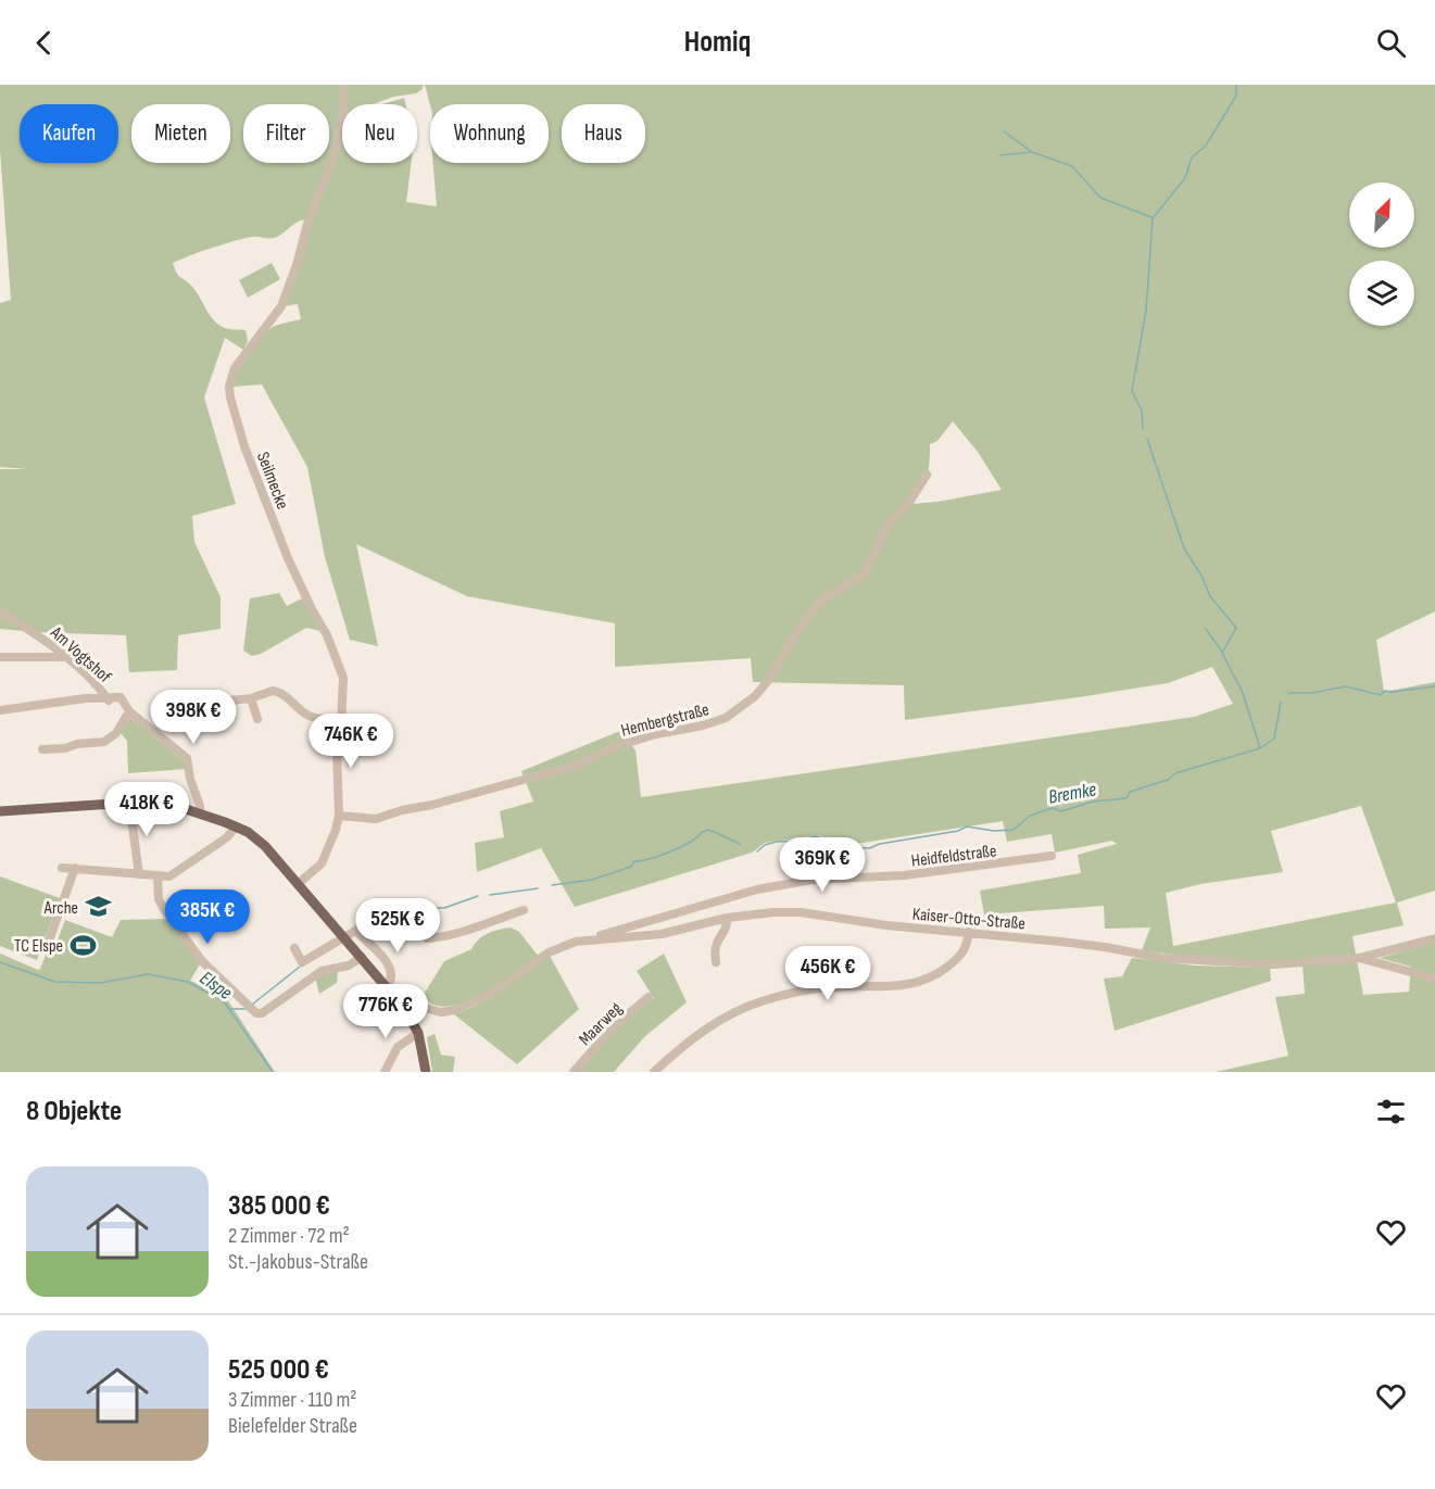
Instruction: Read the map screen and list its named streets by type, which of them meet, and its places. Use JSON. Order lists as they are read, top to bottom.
{
  "streets": {
    "street": [
      "Seilmecke",
      "Am Vogtshof",
      "Hembergstraße",
      "Heidfeldstraße",
      "Kaiser-Otto-Straße",
      "Maarweg"
    ]
  },
  "crossings": [
    ["Seilmecke", "Hembergstraße"],
    ["Heidfeldstraße", "Kaiser-Otto-Straße"]
  ],
  "water": ["Bremke", "Elspe"],
  "places": {
    "school or university": ["Arche"],
    "sports": ["TC Elspe"]
  },
  "north": "top right",
  "page": {
    "header": "Homiq",
    "chip": [
      "Kaufen",
      "Mieten",
      "Filter",
      "Neu",
      "Wohnung",
      "Haus"
    ],
    "price": [
      "398K €",
      "746K €",
      "418K €",
      "369K €",
      "385K €",
      "525K €",
      "456K €",
      "776K €"
    ],
    "heading": "8 Objekte",
    "list": [
      {
        "name": "385 000 €",
        "note": "2 Zimmer · 72 m² · St.-Jakobus-Straße"
      },
      {
        "name": "525 000 €",
        "note": "3 Zimmer · 110 m² · Bielefelder Straße"
      }
    ]
  }
}
